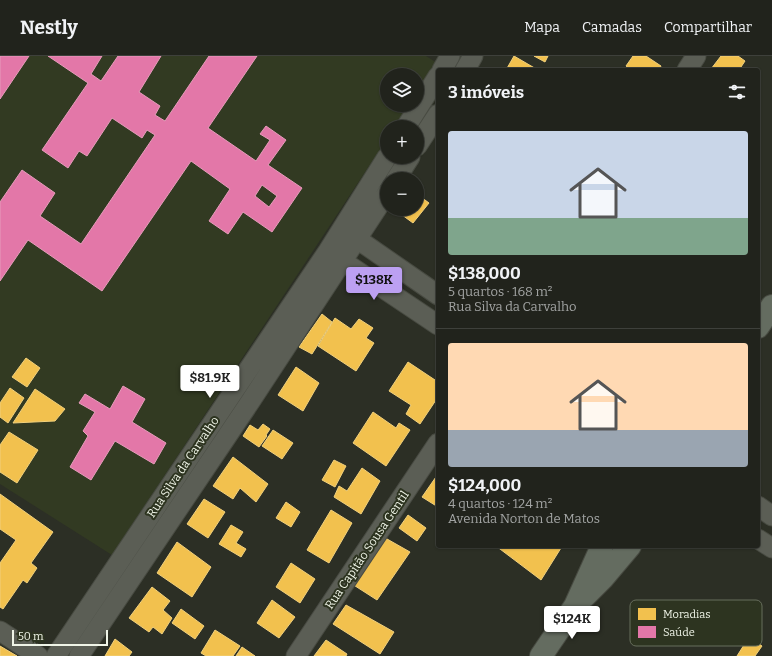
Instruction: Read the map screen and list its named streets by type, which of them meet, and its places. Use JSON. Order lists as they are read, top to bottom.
{
  "streets": {
    "street": ["Rua Silva da Carvalho", "Rua Capitão Sousa Gentil"]
  },
  "legend": ["Moradias", "Saúde"],
  "scale_bar": "50 m",
  "page": {
    "header": "Nestly",
    "nav": ["Mapa", "Camadas", "Compartilhar"],
    "map_buttons": ["+", "−"],
    "heading": "3 imóveis",
    "list": [
      {
        "name": "$138,000",
        "note": "5 quartos · 168 m² · Rua Silva da Carvalho"
      },
      {
        "name": "$124,000",
        "note": "4 quartos · 124 m² · Avenida Norton de Matos"
      }
    ],
    "price": ["$138K", "$81.9K", "$124K"],
    "scale": "50 m"
  }
}
